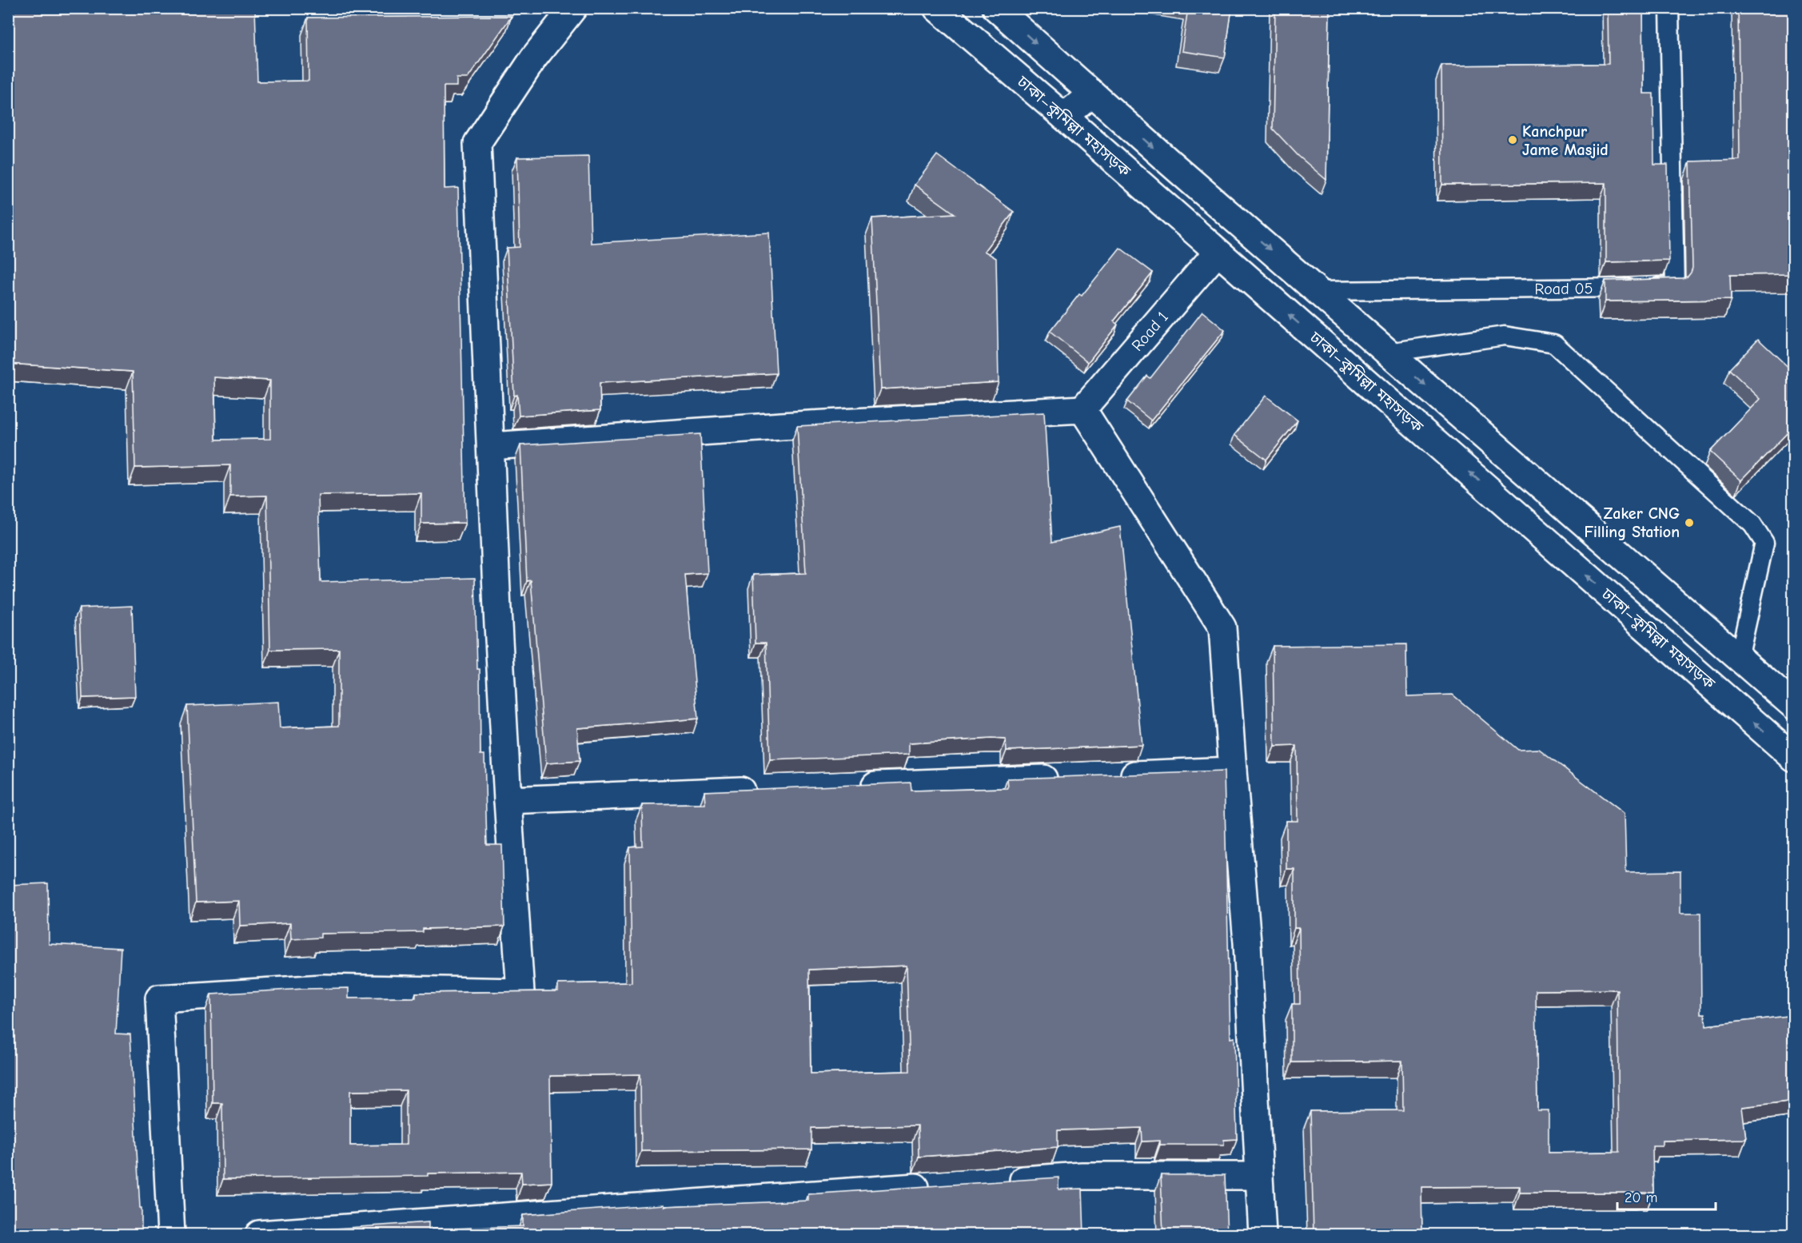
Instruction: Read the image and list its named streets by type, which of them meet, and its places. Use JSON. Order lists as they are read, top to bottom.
{
  "streets": {
    "main road": ["ঢাকা–কুমিল্লা মহাসড়ক", "Road 1"],
    "lane": ["Road 05"]
  },
  "crossings": [
    ["ঢাকা–কুমিল্লা মহাসড়ক", "Road 1"]
  ],
  "places": ["Kanchpur Jame Masjid", "Zaker CNG Filling Station"],
  "scale_bar": "20 m"
}
